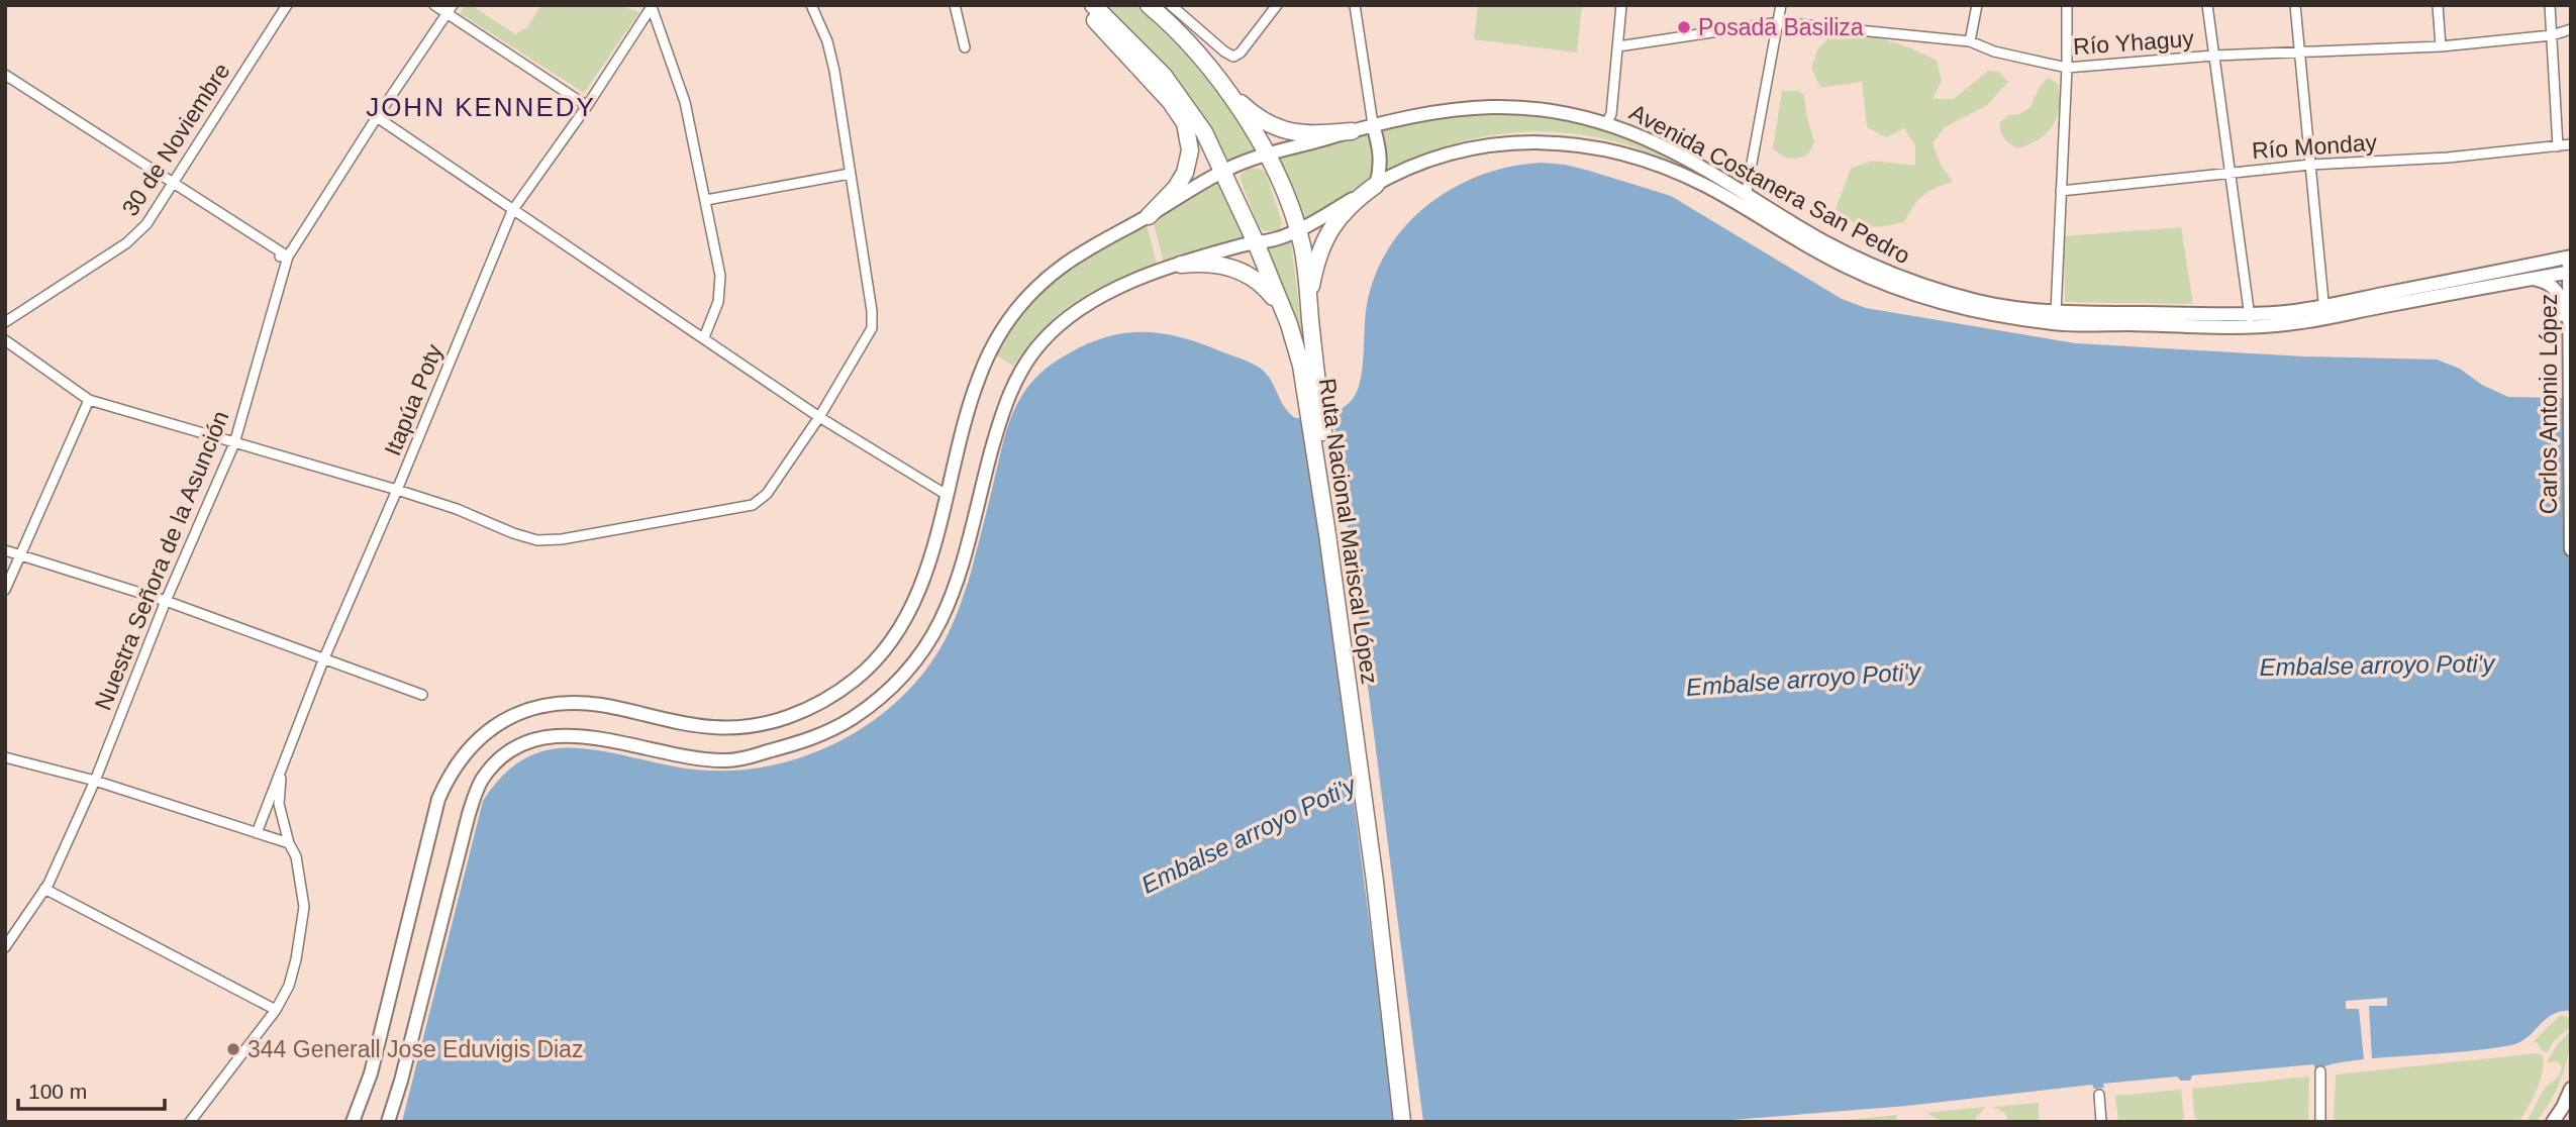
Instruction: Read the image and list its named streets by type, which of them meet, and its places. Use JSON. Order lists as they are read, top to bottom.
{
  "streets": {
    "highway": ["Ruta Nacional Mariscal López"],
    "main road": ["Avenida Costanera San Pedro", "Carlos Antonio López"],
    "street": [
      "Río Yhaguy",
      "30 de Noviembre",
      "Río Monday",
      "Itapúa Poty",
      "Nuestra Señora de la Asunción"
    ]
  },
  "crossings": [
    ["Avenida Costanera San Pedro", "Carlos Antonio López"],
    ["Avenida Costanera San Pedro", "Ruta Nacional Mariscal López"]
  ],
  "districts": ["JOHN KENNEDY"],
  "water": ["Embalse arroyo Poti'y"],
  "places": ["Posada Basiliza", "344 Generall Jose Eduvigis Diaz"],
  "scale_bar": "100 m"
}
